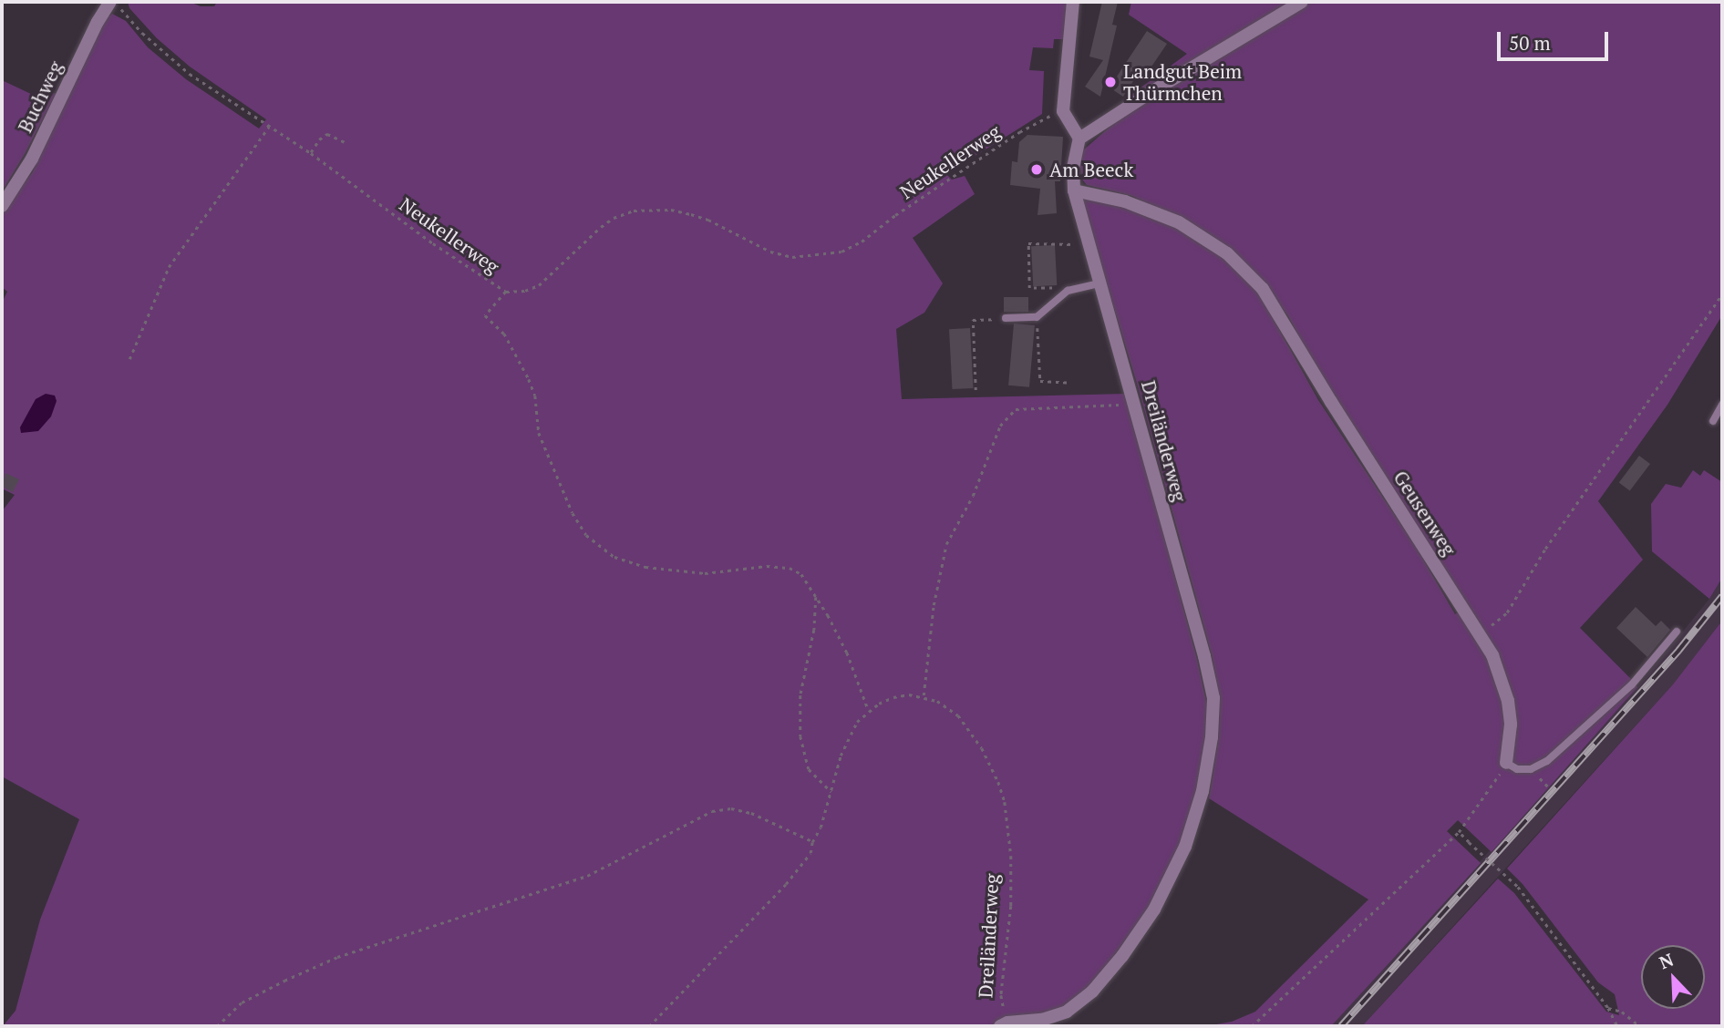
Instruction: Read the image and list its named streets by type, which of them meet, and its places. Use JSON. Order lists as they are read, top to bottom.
{
  "streets": {
    "street": ["Buchweg", "Dreiländerweg", "Geusenweg"],
    "path": ["Neukellerweg"]
  },
  "crossings": [
    ["Dreiländerweg", "Geusenweg"]
  ],
  "places": ["Landgut Beim Thürmchen", "Am Beeck"],
  "scale_bar": "50 m",
  "north": "top left"
}
